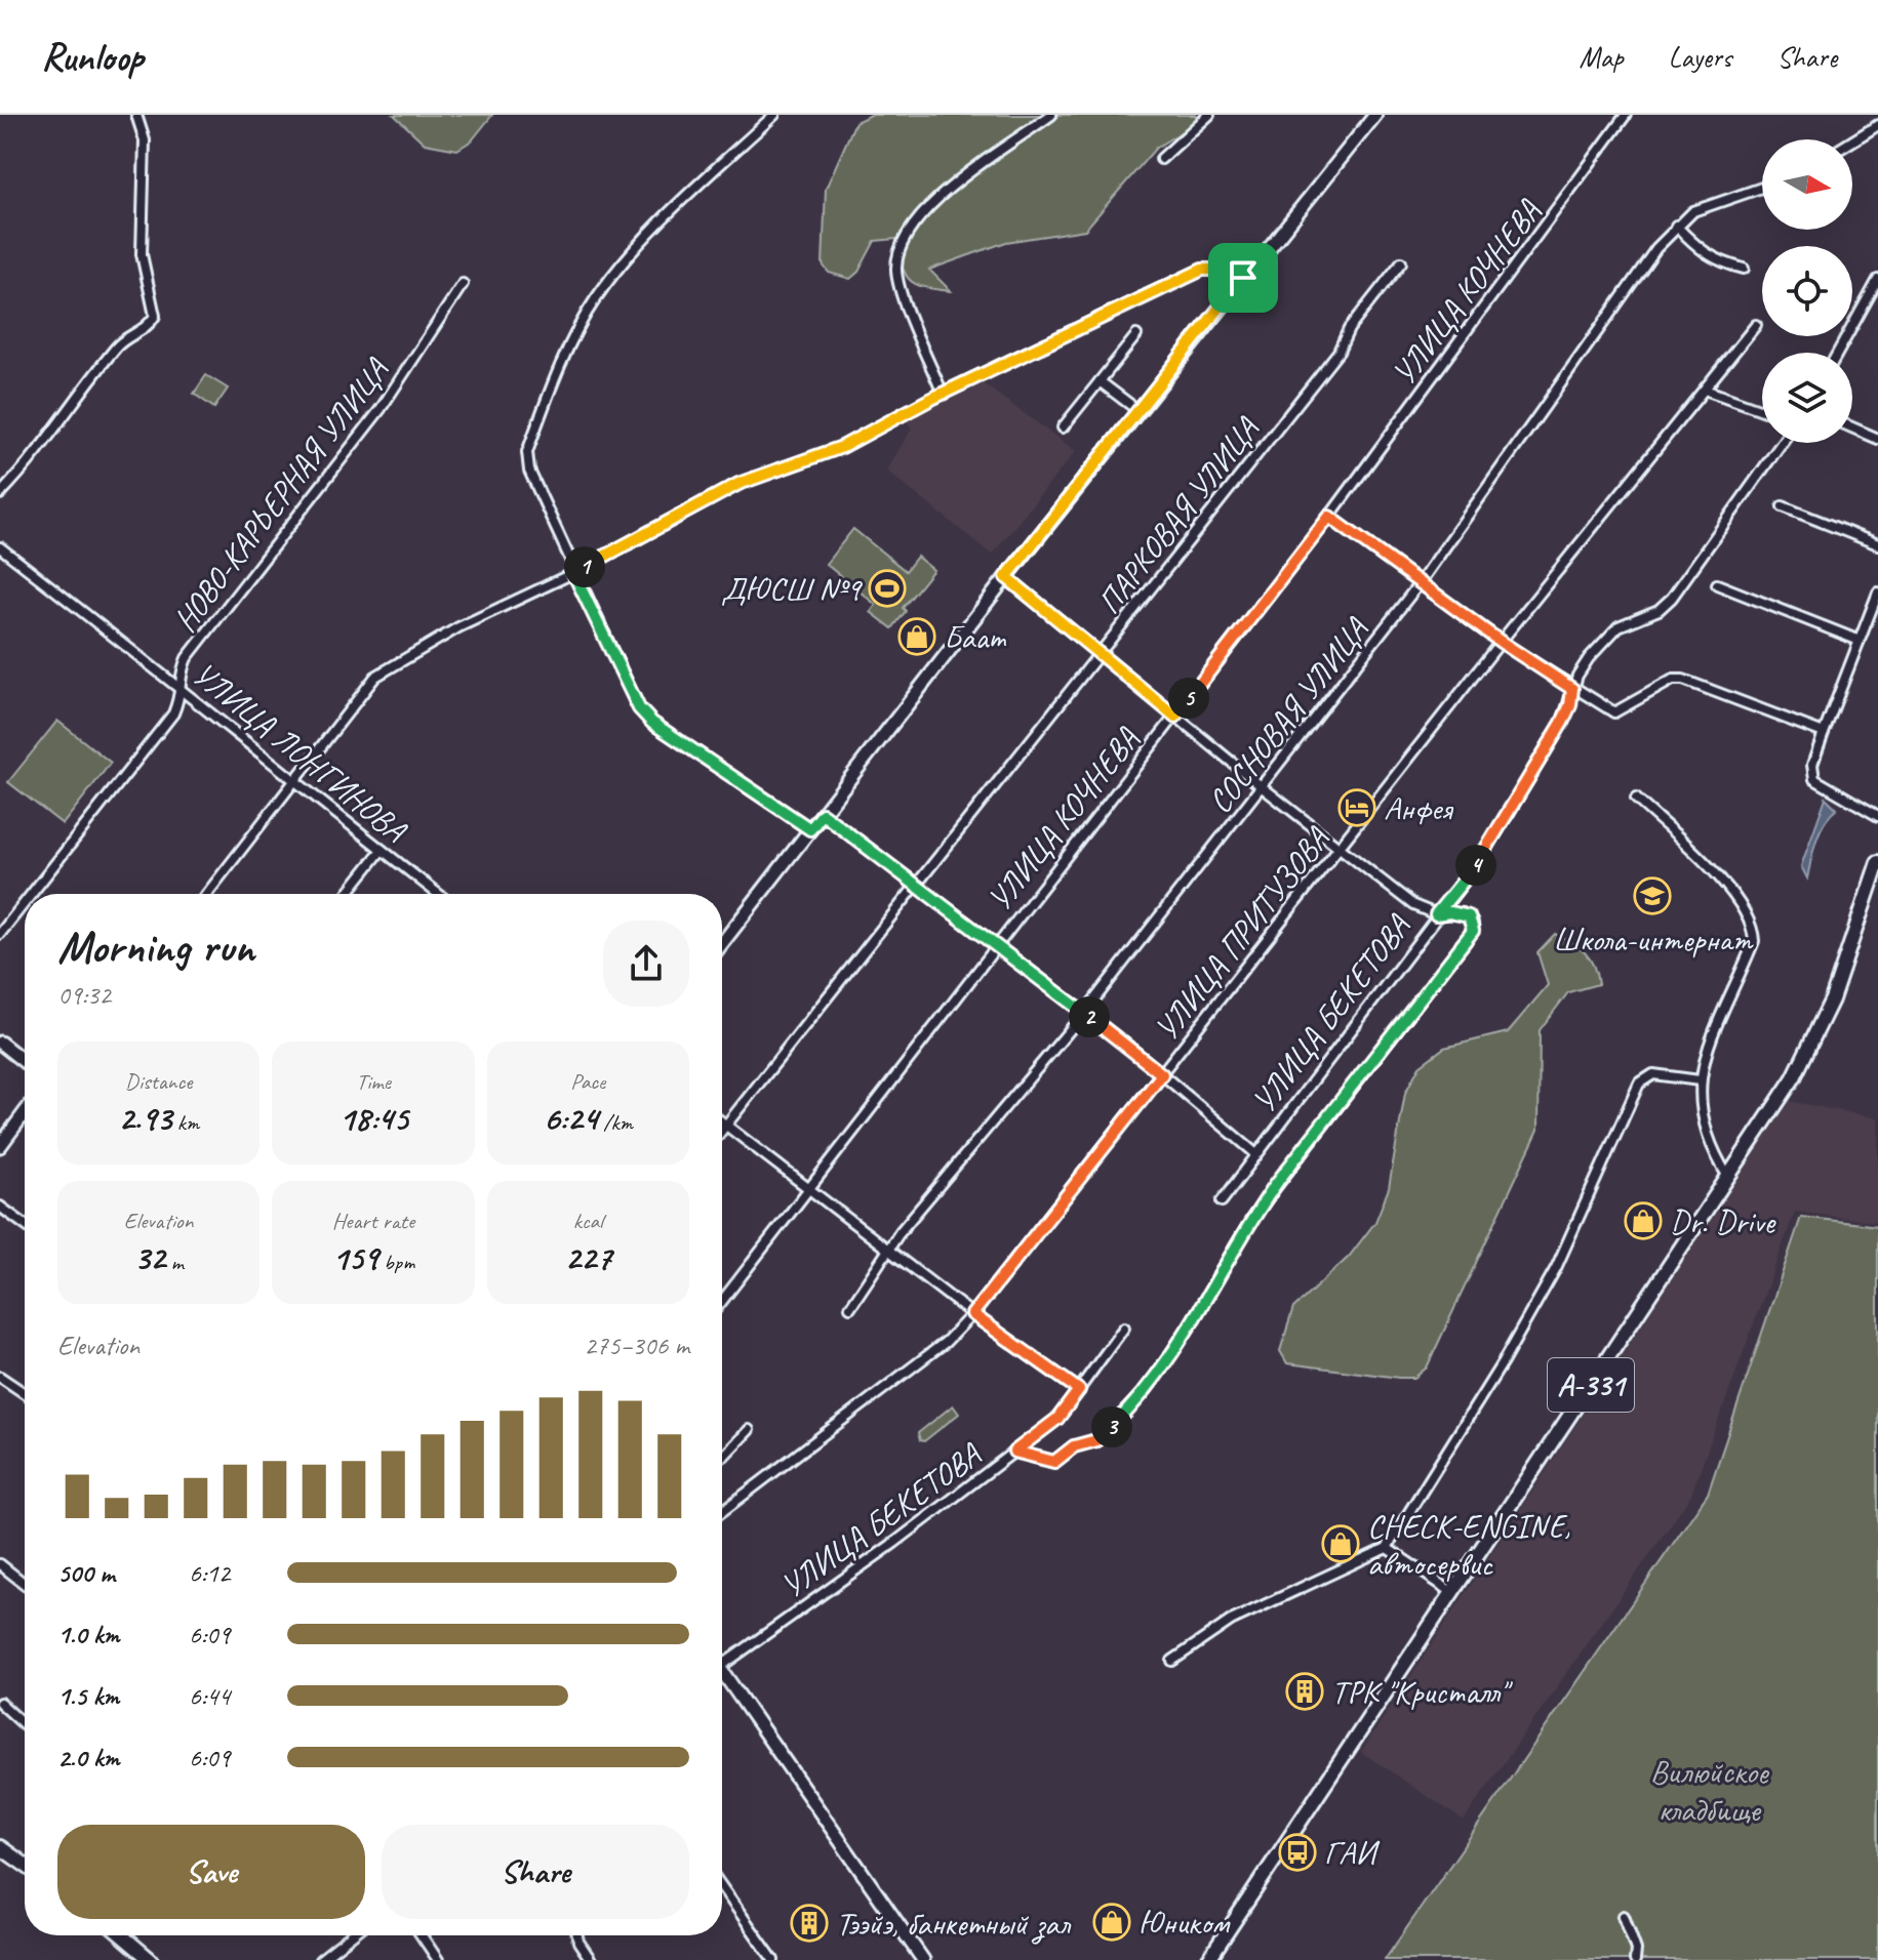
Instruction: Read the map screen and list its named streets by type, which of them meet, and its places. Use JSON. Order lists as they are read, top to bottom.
{
  "streets": {
    "main road": ["А-331"],
    "street": [
      "УЛИЦА КОЧНЕВА",
      "НОВО-КАРЬЕРНАЯ УЛИЦА",
      "ПАРКОВАЯ УЛИЦА",
      "СОСНОВАЯ УЛИЦА",
      "УЛИЦА ЛОНГИНОВА",
      "УЛИЦА ПРИТУЗОВА",
      "УЛИЦА БЕКЕТОВА"
    ]
  },
  "crossings": [
    ["НОВО-КАРЬЕРНАЯ УЛИЦА", "УЛИЦА ЛОНГИНОВА"]
  ],
  "parks": ["Вилюйское кладбище"],
  "places": {
    "sports": ["ДЮСШ №9"],
    "shop": [
      "Баат",
      "Dr. Drive",
      "CHECK-ENGINE, автосервис",
      "Юником"
    ],
    "hotel": ["Анфея"],
    "school or university": ["Школа-интернат"],
    "building": ["ТРК \"Кристалл\"", "Тээйэ, банкетный зал"],
    "bus stop": ["ГАИ"]
  },
  "north": "right",
  "page": {
    "header": "Runloop",
    "nav": ["Map", "Layers", "Share"],
    "pins": [
      "1",
      "5",
      "4",
      "2",
      "3"
    ],
    "heading": ["Morning run", "09:32"],
    "stats": [
      ["Distance", "2.93 km"],
      ["Time", "18:45"],
      ["Pace", "6:24 /km"],
      ["Elevation", "32 m"],
      ["Heart rate", "159 bpm"],
      ["kcal", "227"]
    ],
    "chart": ["Elevation", "275–306 m"],
    "list": [
      {
        "name": "500 m",
        "note": "6:12"
      },
      {
        "name": "1.0 km",
        "note": "6:09"
      },
      {
        "name": "1.5 km",
        "note": "6:44"
      },
      {
        "name": "2.0 km",
        "note": "6:09"
      }
    ],
    "buttons": ["Save", "Share"]
  }
}
